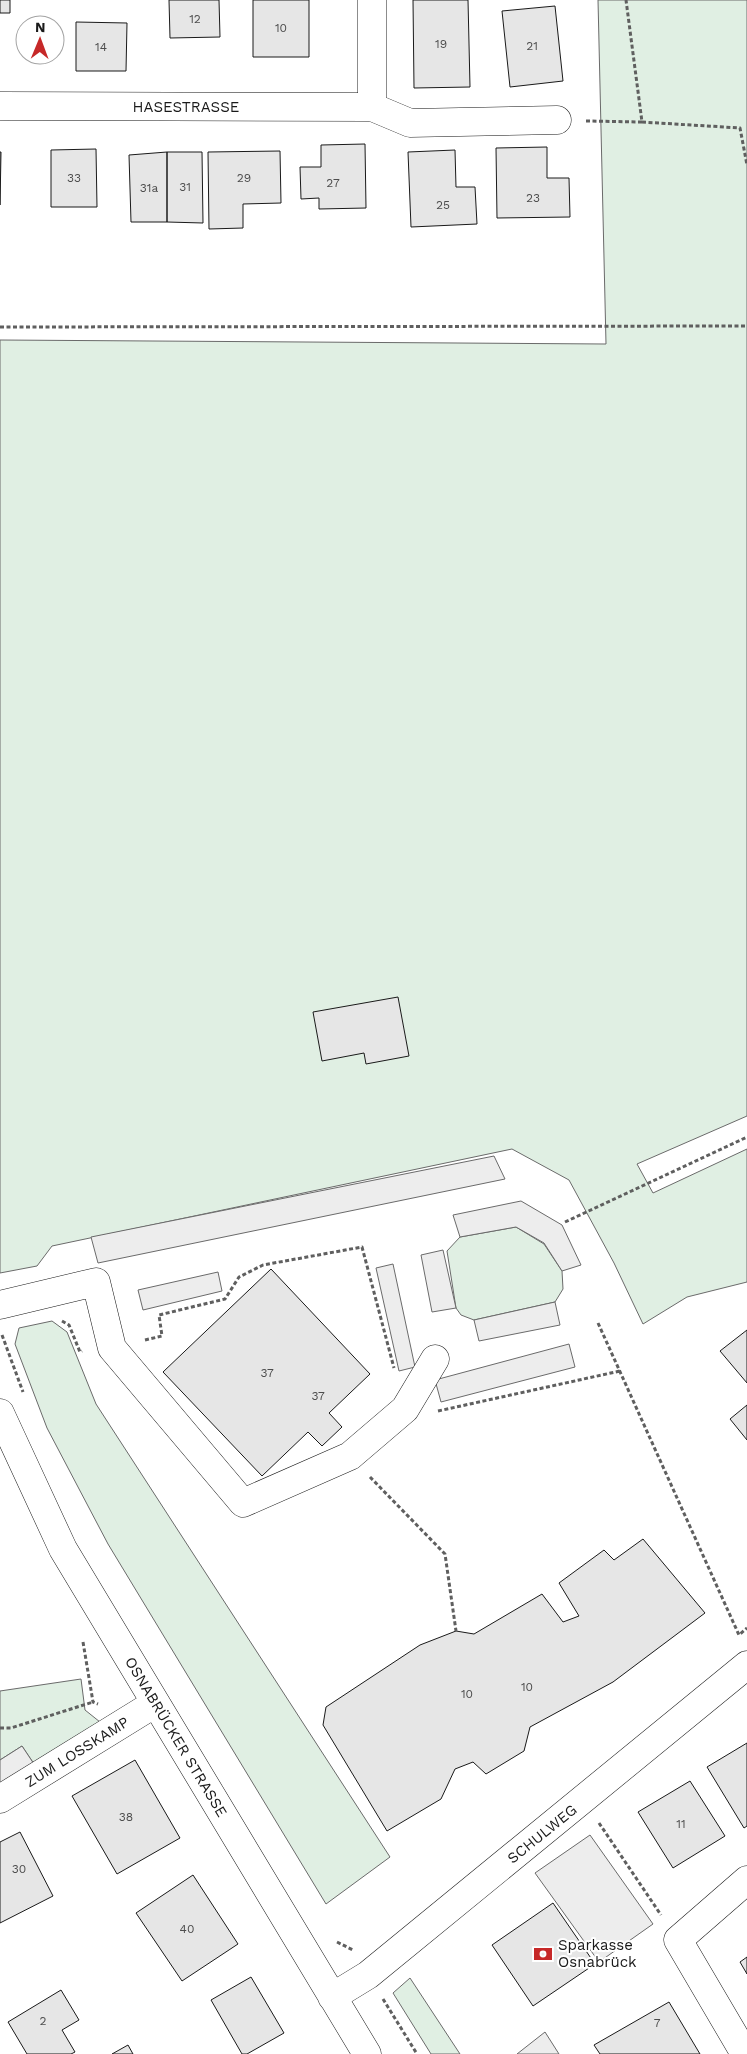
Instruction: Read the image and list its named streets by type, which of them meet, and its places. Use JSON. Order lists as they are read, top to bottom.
{
  "streets": {
    "street": [
      "HASESTRASSE",
      "OSNABRÜCKER STRASSE",
      "ZUM LOSSKAMP",
      "SCHULWEG"
    ]
  },
  "crossings": [
    ["OSNABRÜCKER STRASSE", "ZUM LOSSKAMP"],
    ["OSNABRÜCKER STRASSE", "SCHULWEG"]
  ],
  "places": {
    "bank": ["Sparkasse Osnabrück"]
  },
  "house_numbers": [
    "12",
    "10",
    "19",
    "21",
    "14",
    "33",
    "29",
    "27",
    "31",
    "31a",
    "23",
    "25",
    "37",
    "37",
    "10",
    "10",
    "38",
    "11",
    "30",
    "40",
    "2",
    "7"
  ],
  "north": "top"
}
